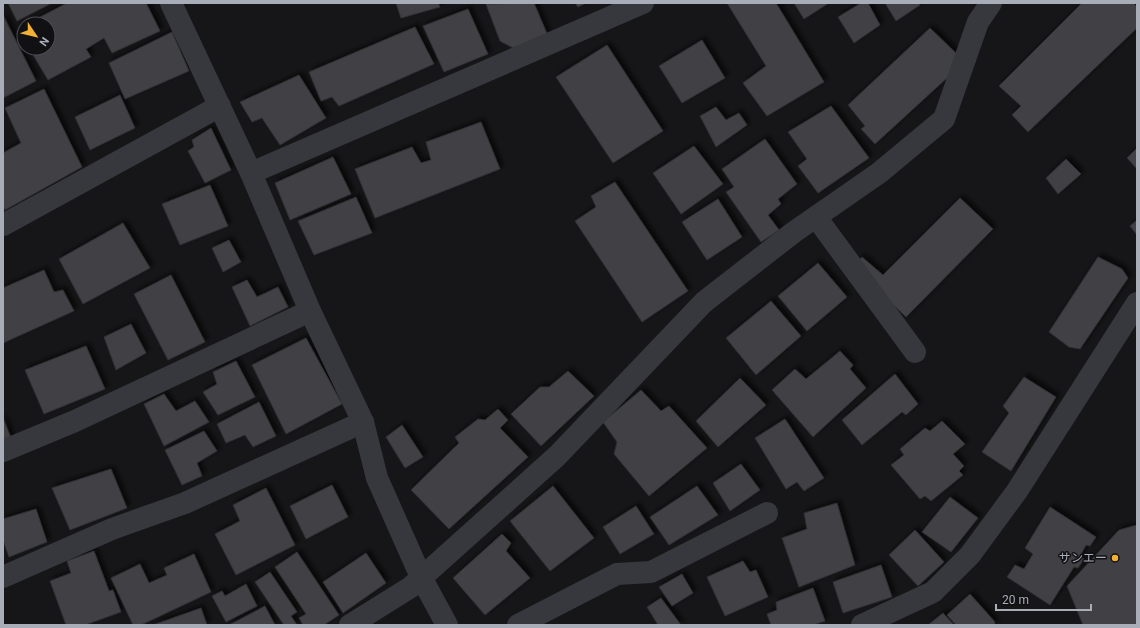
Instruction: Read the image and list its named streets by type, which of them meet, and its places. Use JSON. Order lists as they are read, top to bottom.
{
  "places": ["サンエー"],
  "scale_bar": "20 m",
  "north": "bottom right"
}
